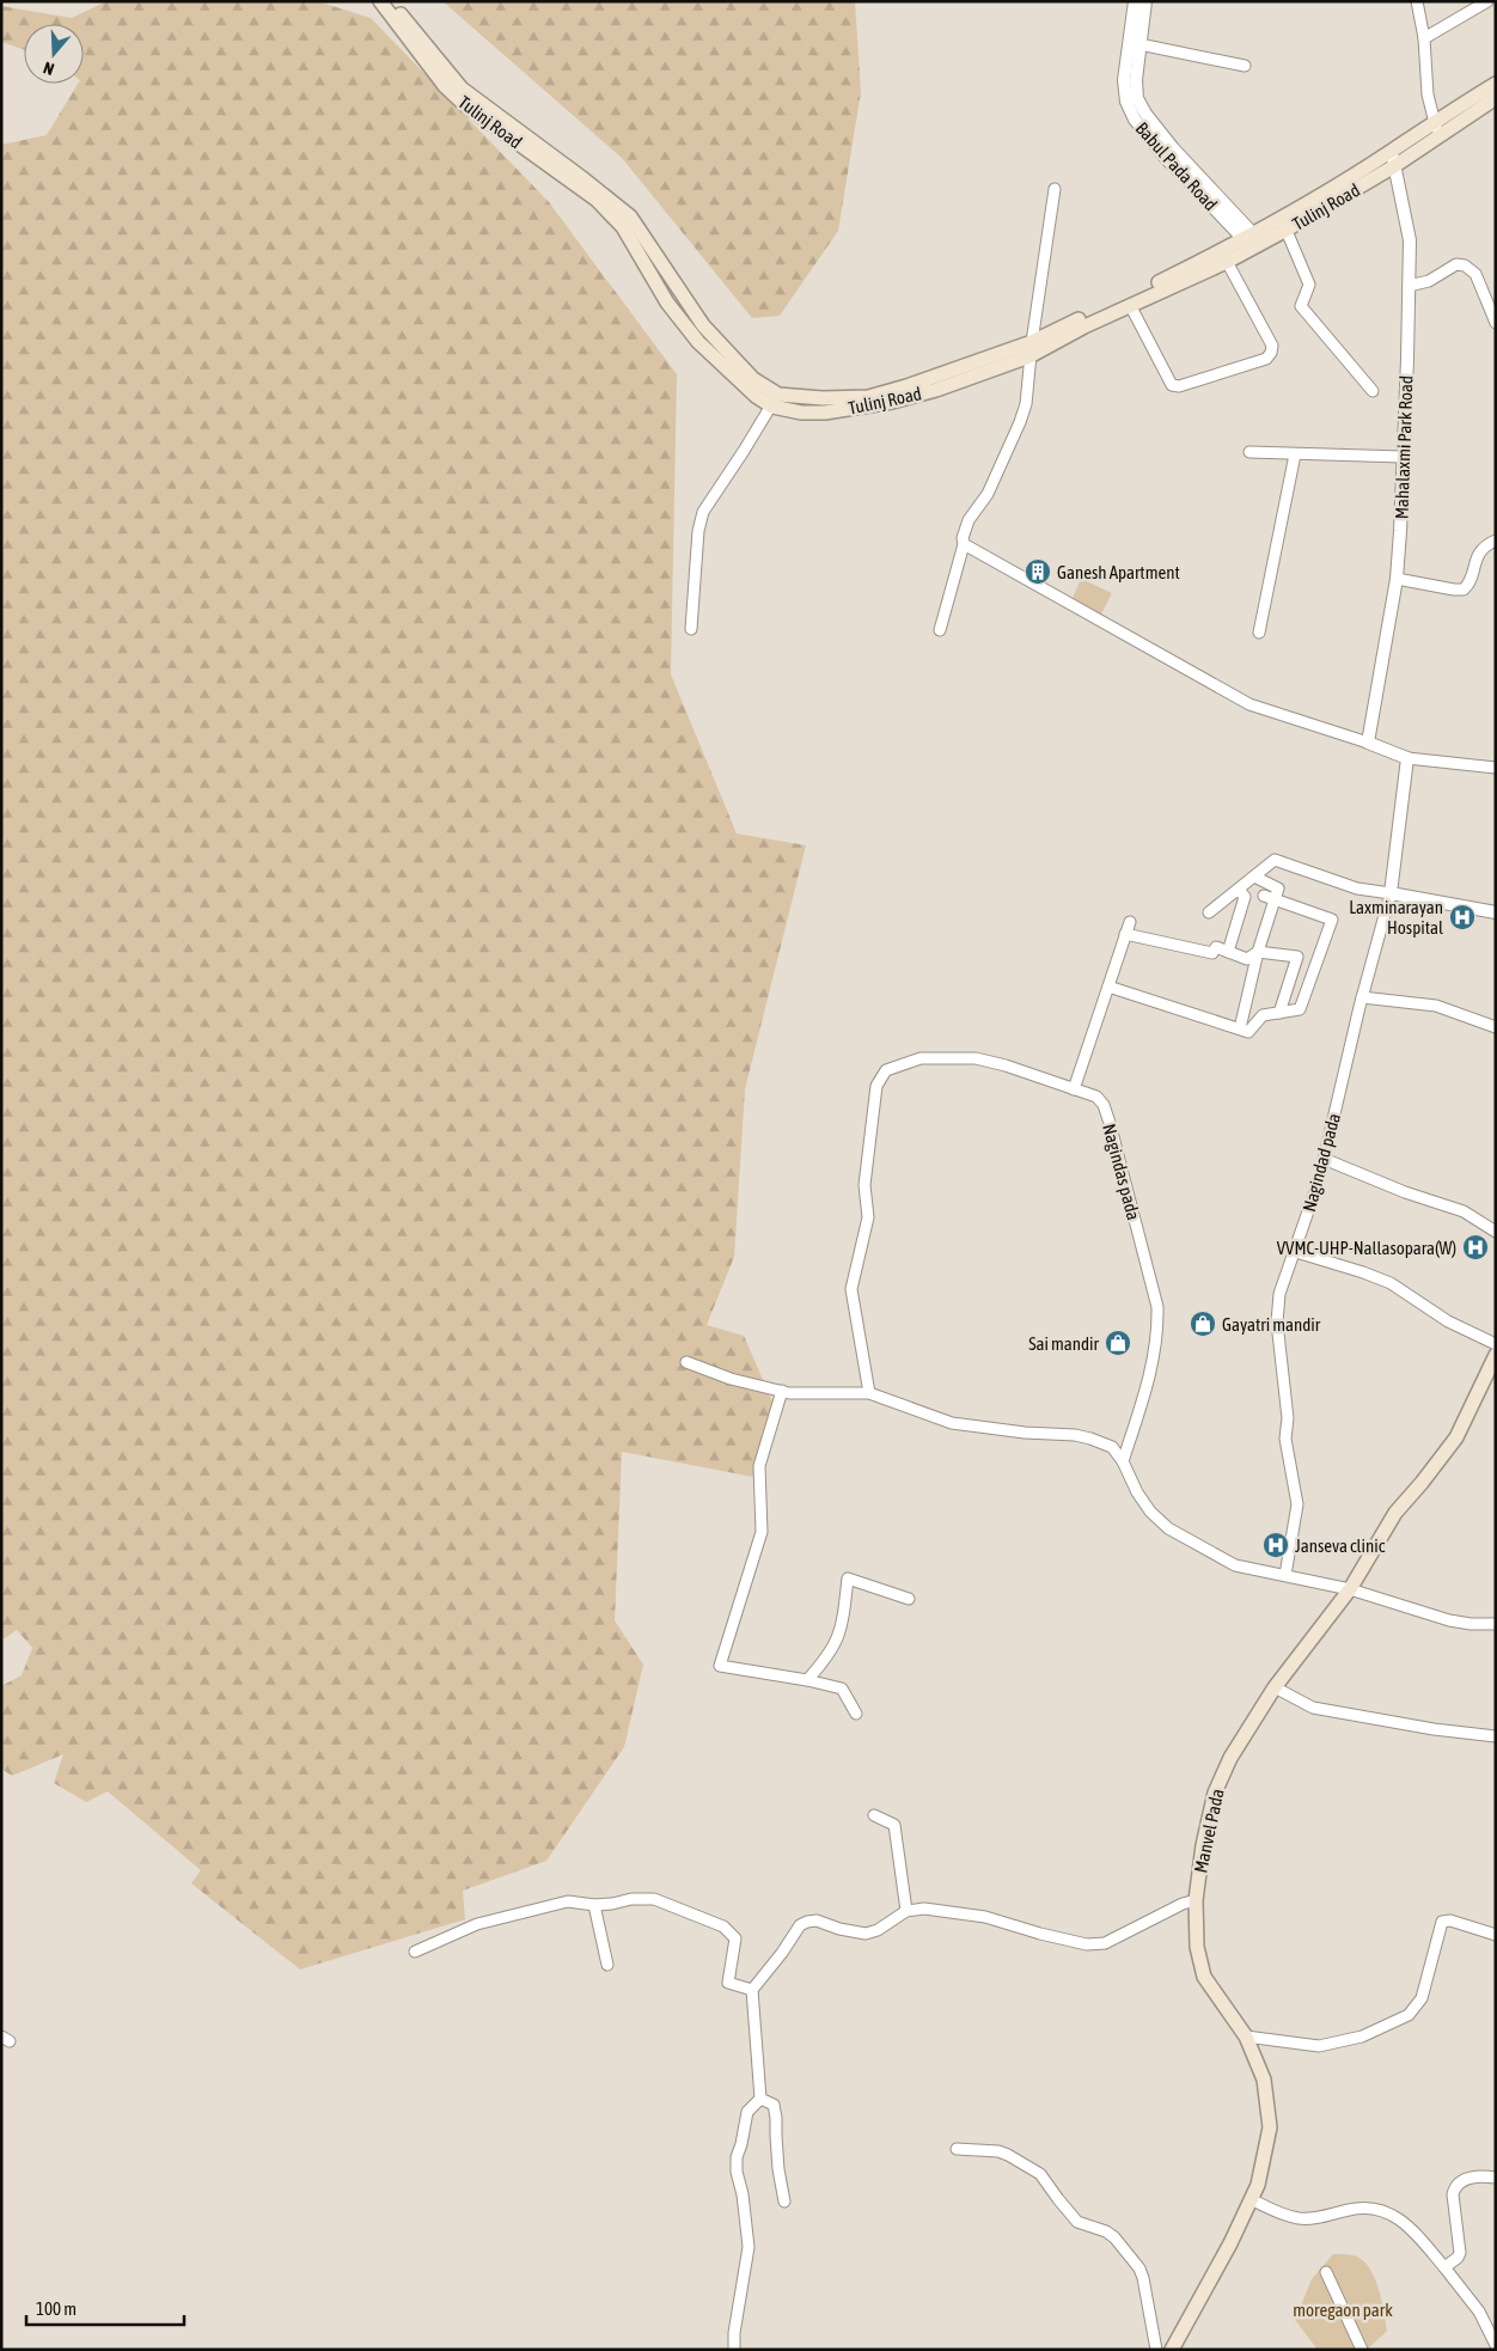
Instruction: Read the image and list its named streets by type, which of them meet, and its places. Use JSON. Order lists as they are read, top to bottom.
{
  "streets": {
    "main road": ["Tulinj Road", "Manvel Pada"],
    "street": [
      "Babul Pada Road",
      "Mahalaxmi Park Road",
      "Nagindad pada",
      "Nagindas pada"
    ]
  },
  "crossings": [
    ["Tulinj Road", "Babul Pada Road"],
    ["Tulinj Road", "Mahalaxmi Park Road"]
  ],
  "parks": ["moregaon park"],
  "places": {
    "building": ["Ganesh Apartment"],
    "hospital": ["Laxminarayan Hospital", "VVMC-UHP-Nallasopara(W)", "Janseva clinic"],
    "shop": ["Gayatri mandir", "Sai mandir"]
  },
  "scale_bar": "100 m",
  "north": "bottom"
}
